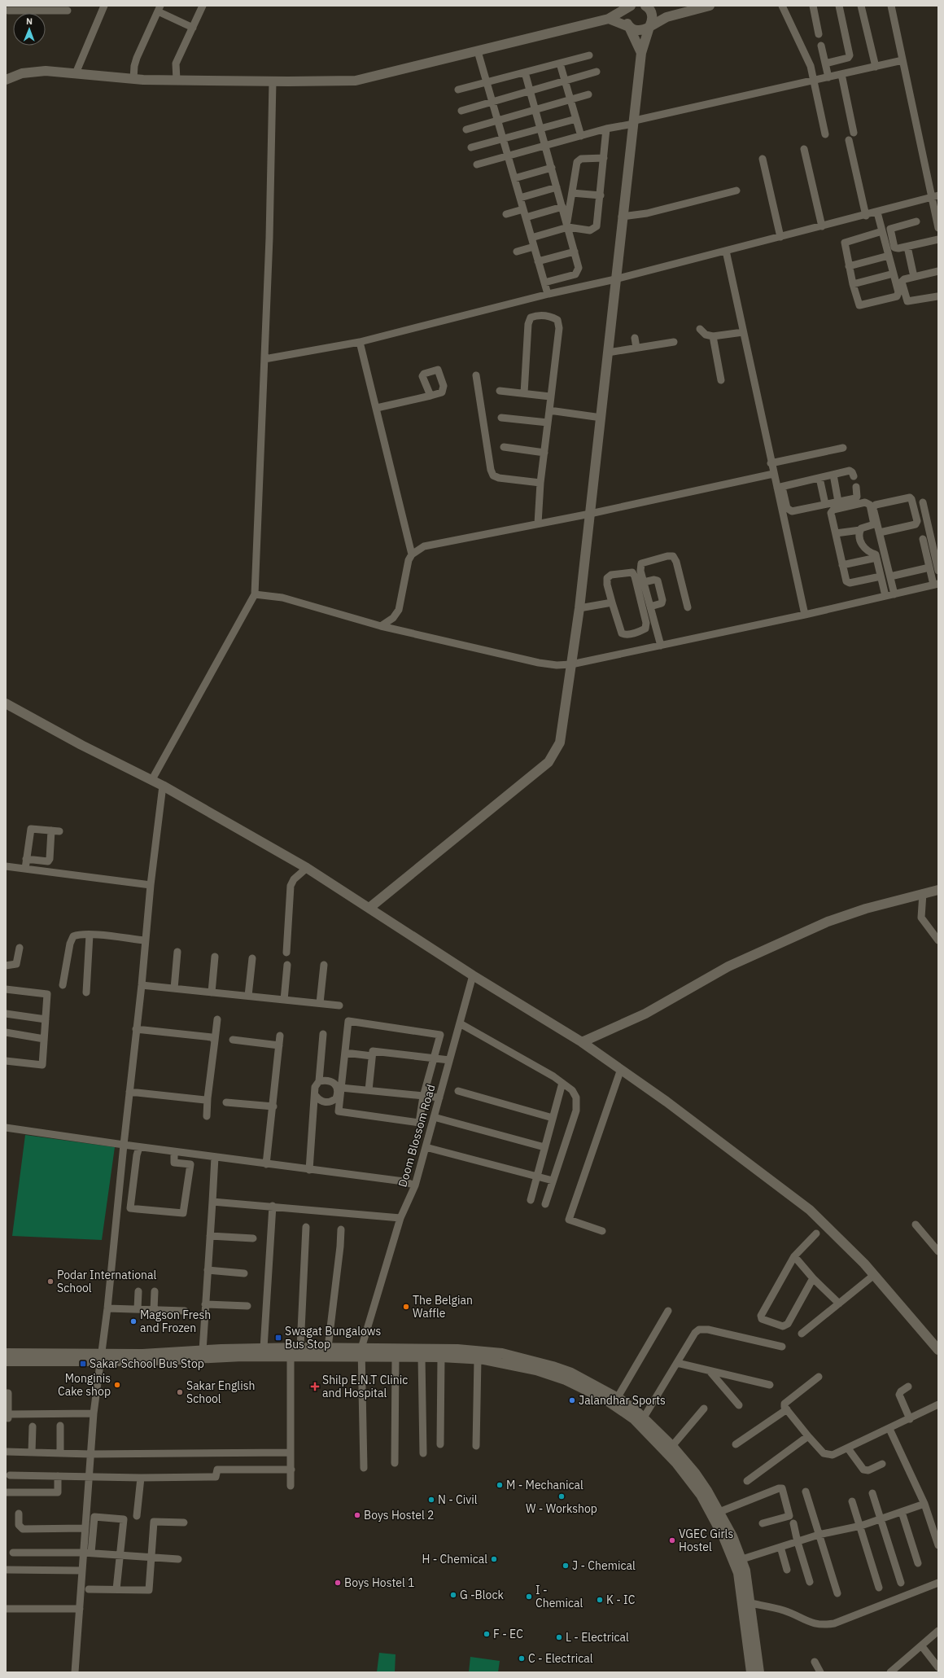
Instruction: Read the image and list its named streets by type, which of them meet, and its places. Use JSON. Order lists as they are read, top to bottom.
{
  "streets": {
    "street": ["Doom Blossom Road"]
  },
  "places": {
    "other": [
      "Podar International School",
      "The Belgian Waffle",
      "Magson Fresh and Frozen",
      "Monginis Cake shop",
      "Sakar English School",
      "Jalandhar Sports",
      "M - Mechanical",
      "W - Workshop",
      "N - Civil",
      "Boys Hostel 2",
      "VGEC Girls Hostel",
      "H - Chemical",
      "J - Chemical",
      "Boys Hostel 1",
      "G -Block",
      "I - Chemical",
      "K - IC",
      "F - EC",
      "L - Electrical",
      "C - Electrical"
    ],
    "transit": ["Swagat Bungalows Bus Stop", "Sakar School Bus Stop"],
    "health": ["Shilp E.N.T Clinic and Hospital"]
  },
  "north": "top"
}
